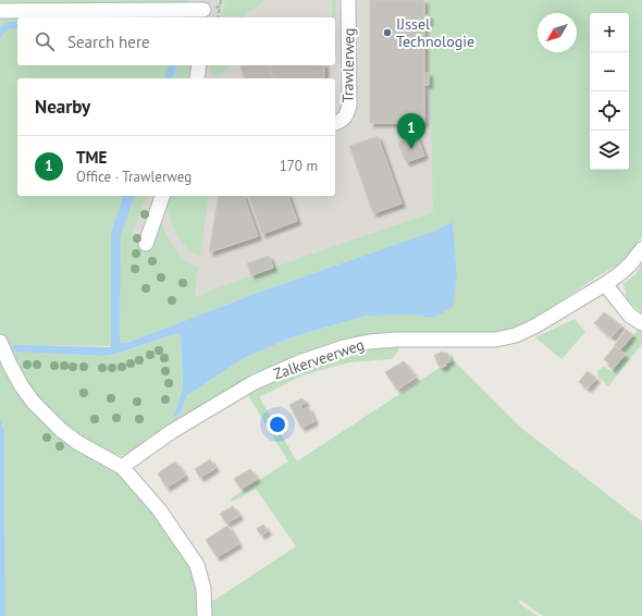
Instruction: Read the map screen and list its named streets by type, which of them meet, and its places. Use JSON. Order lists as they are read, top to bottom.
{
  "streets": {
    "street": ["Trawlerweg", "Zalkerveerweg"]
  },
  "places": ["IJssel Technologie"],
  "north": "bottom left",
  "page": {
    "map_buttons": ["+", "−"],
    "search": "Search here",
    "heading": "Nearby",
    "pins": "1",
    "list": [
      {
        "mark": "1",
        "name": "TME",
        "note": "Office · Trawlerweg",
        "value": "170 m"
      }
    ]
  }
}
